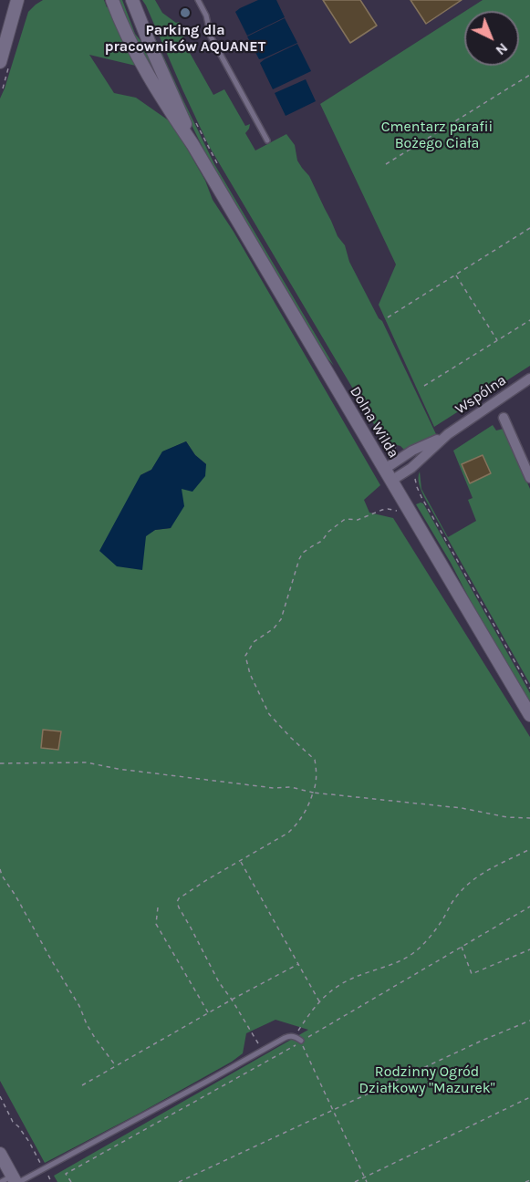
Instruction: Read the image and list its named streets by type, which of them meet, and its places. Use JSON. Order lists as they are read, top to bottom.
{
  "streets": {
    "main road": ["Dolna Wilda"],
    "street": ["Wspólna"]
  },
  "crossings": [
    ["Wspólna", "Dolna Wilda"]
  ],
  "parks": ["Cmentarz parafii Bożego Ciała", "Rodzinny Ogród Działkowy \"Mazurek\""],
  "places": ["Parking dla pracowników AQUANET"],
  "north": "bottom right"
}
